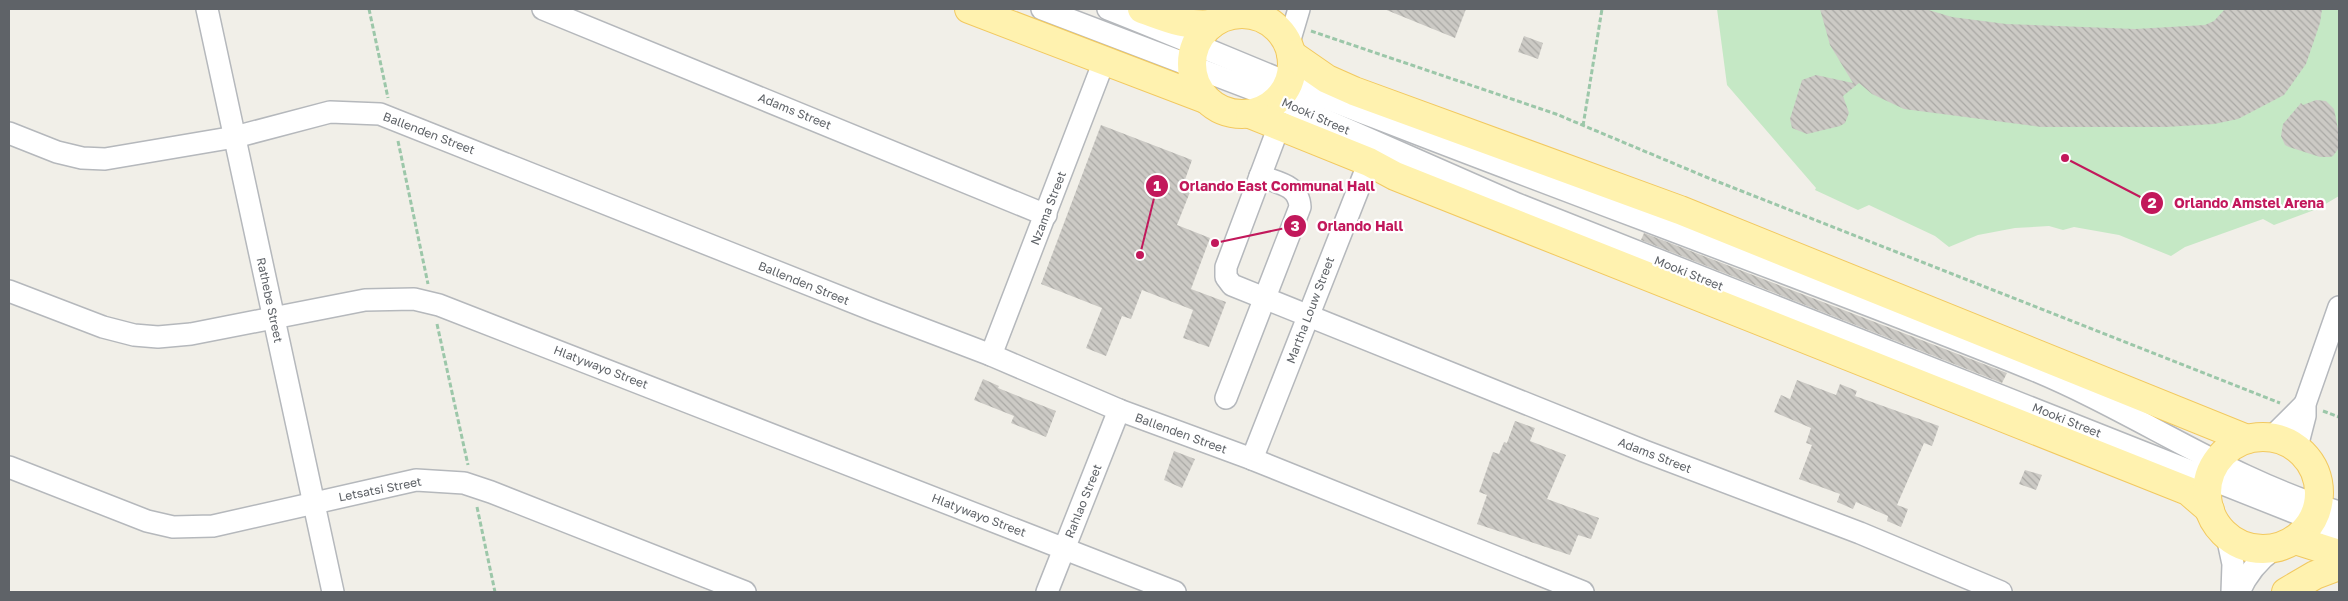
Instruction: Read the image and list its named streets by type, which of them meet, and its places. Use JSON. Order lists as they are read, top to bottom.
{
  "streets": {
    "main road": ["Mooki Street"],
    "street": [
      "Adams Street",
      "Ballenden Street",
      "Nzama Street",
      "Rathebe Street",
      "Martha Louw Street",
      "Hlatywayo Street",
      "Letsatsi Street",
      "Rahlao Street"
    ]
  },
  "crossings": [
    ["Adams Street", "Nzama Street"],
    ["Adams Street", "Martha Louw Street"],
    ["Mooki Street", "Martha Louw Street"],
    ["Ballenden Street", "Nzama Street"],
    ["Ballenden Street", "Rathebe Street"],
    ["Ballenden Street", "Martha Louw Street"],
    ["Ballenden Street", "Rahlao Street"],
    ["Rathebe Street", "Hlatywayo Street"],
    ["Rathebe Street", "Letsatsi Street"],
    ["Hlatywayo Street", "Rahlao Street"]
  ],
  "places": ["Orlando Amstel Arena", "Orlando Hall", "Orlando East Communal Hall"]
}
